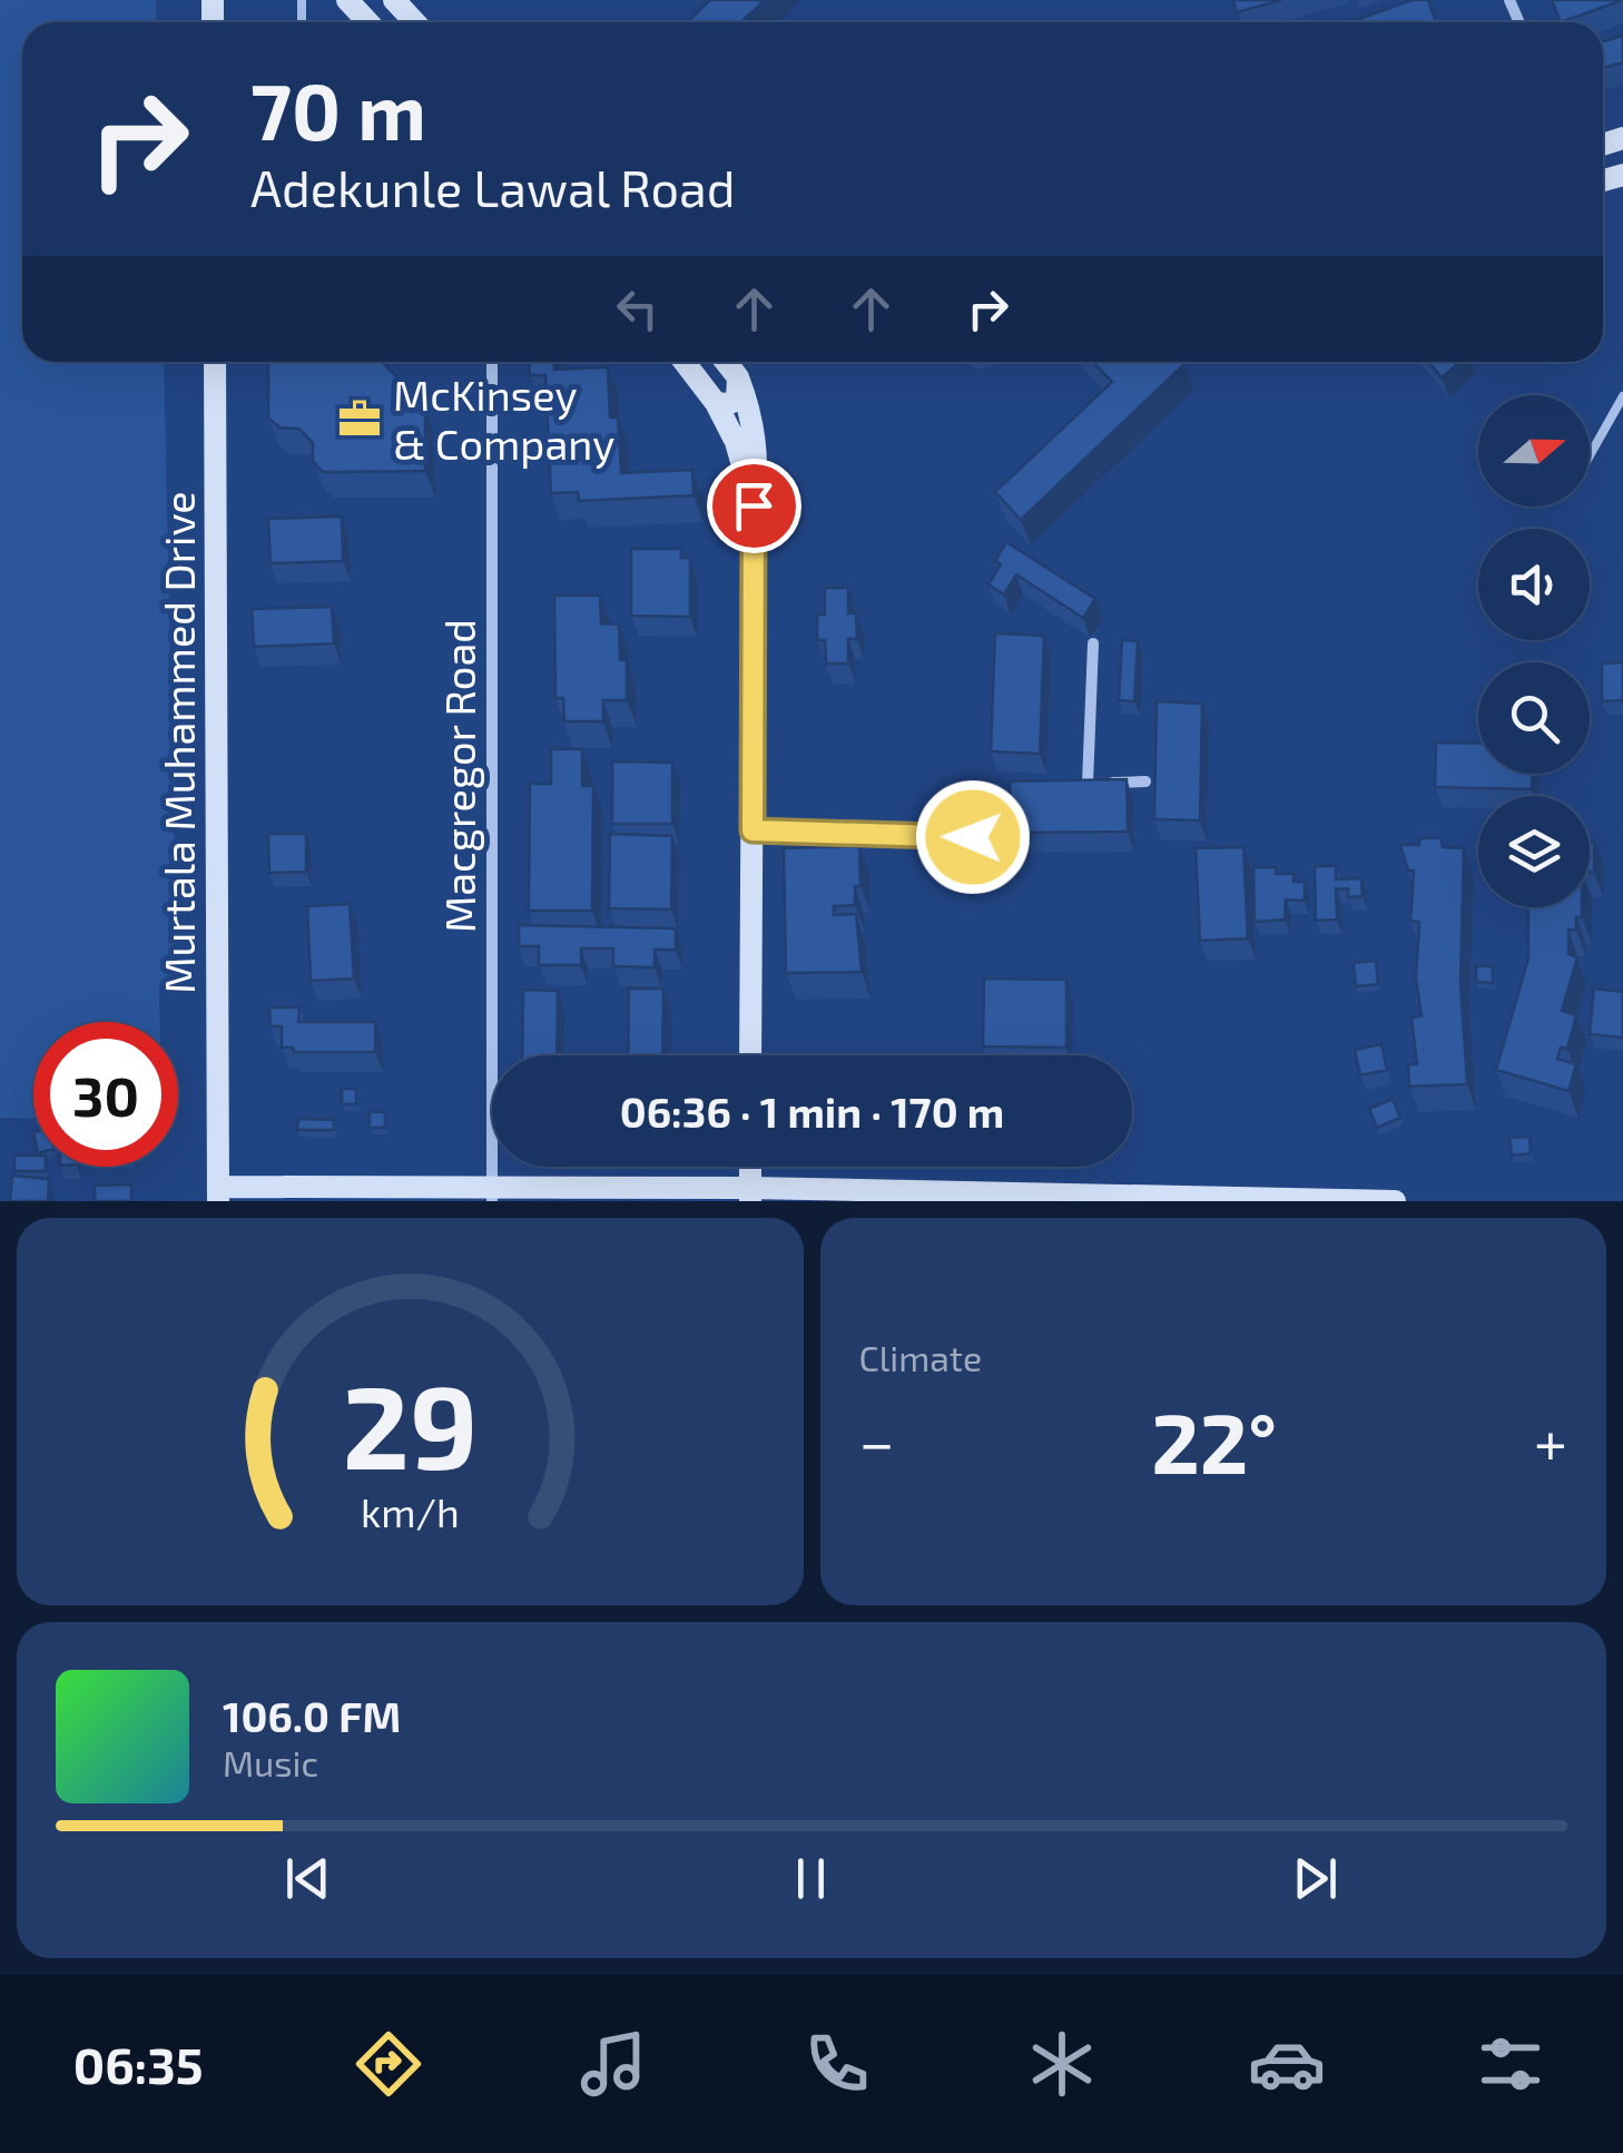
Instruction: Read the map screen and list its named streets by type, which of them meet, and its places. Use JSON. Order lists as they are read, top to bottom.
{
  "streets": {
    "main road": ["Murtala Muhammed Drive"],
    "street": ["Macgregor Road"]
  },
  "places": {
    "office": ["McKinsey & Company"]
  },
  "north": "right",
  "page": {
    "turn": ["70 m", "Adekunle Lawal Road"],
    "limit": "30",
    "trip": "06:36 · 1 min · 170 m",
    "tile": "Climate",
    "heat": ["−", "22°", "+"],
    "song": ["106.0 FM", "Music"],
    "tabs": "06:35",
    "gauge": ["29", "km/h"]
  }
}
